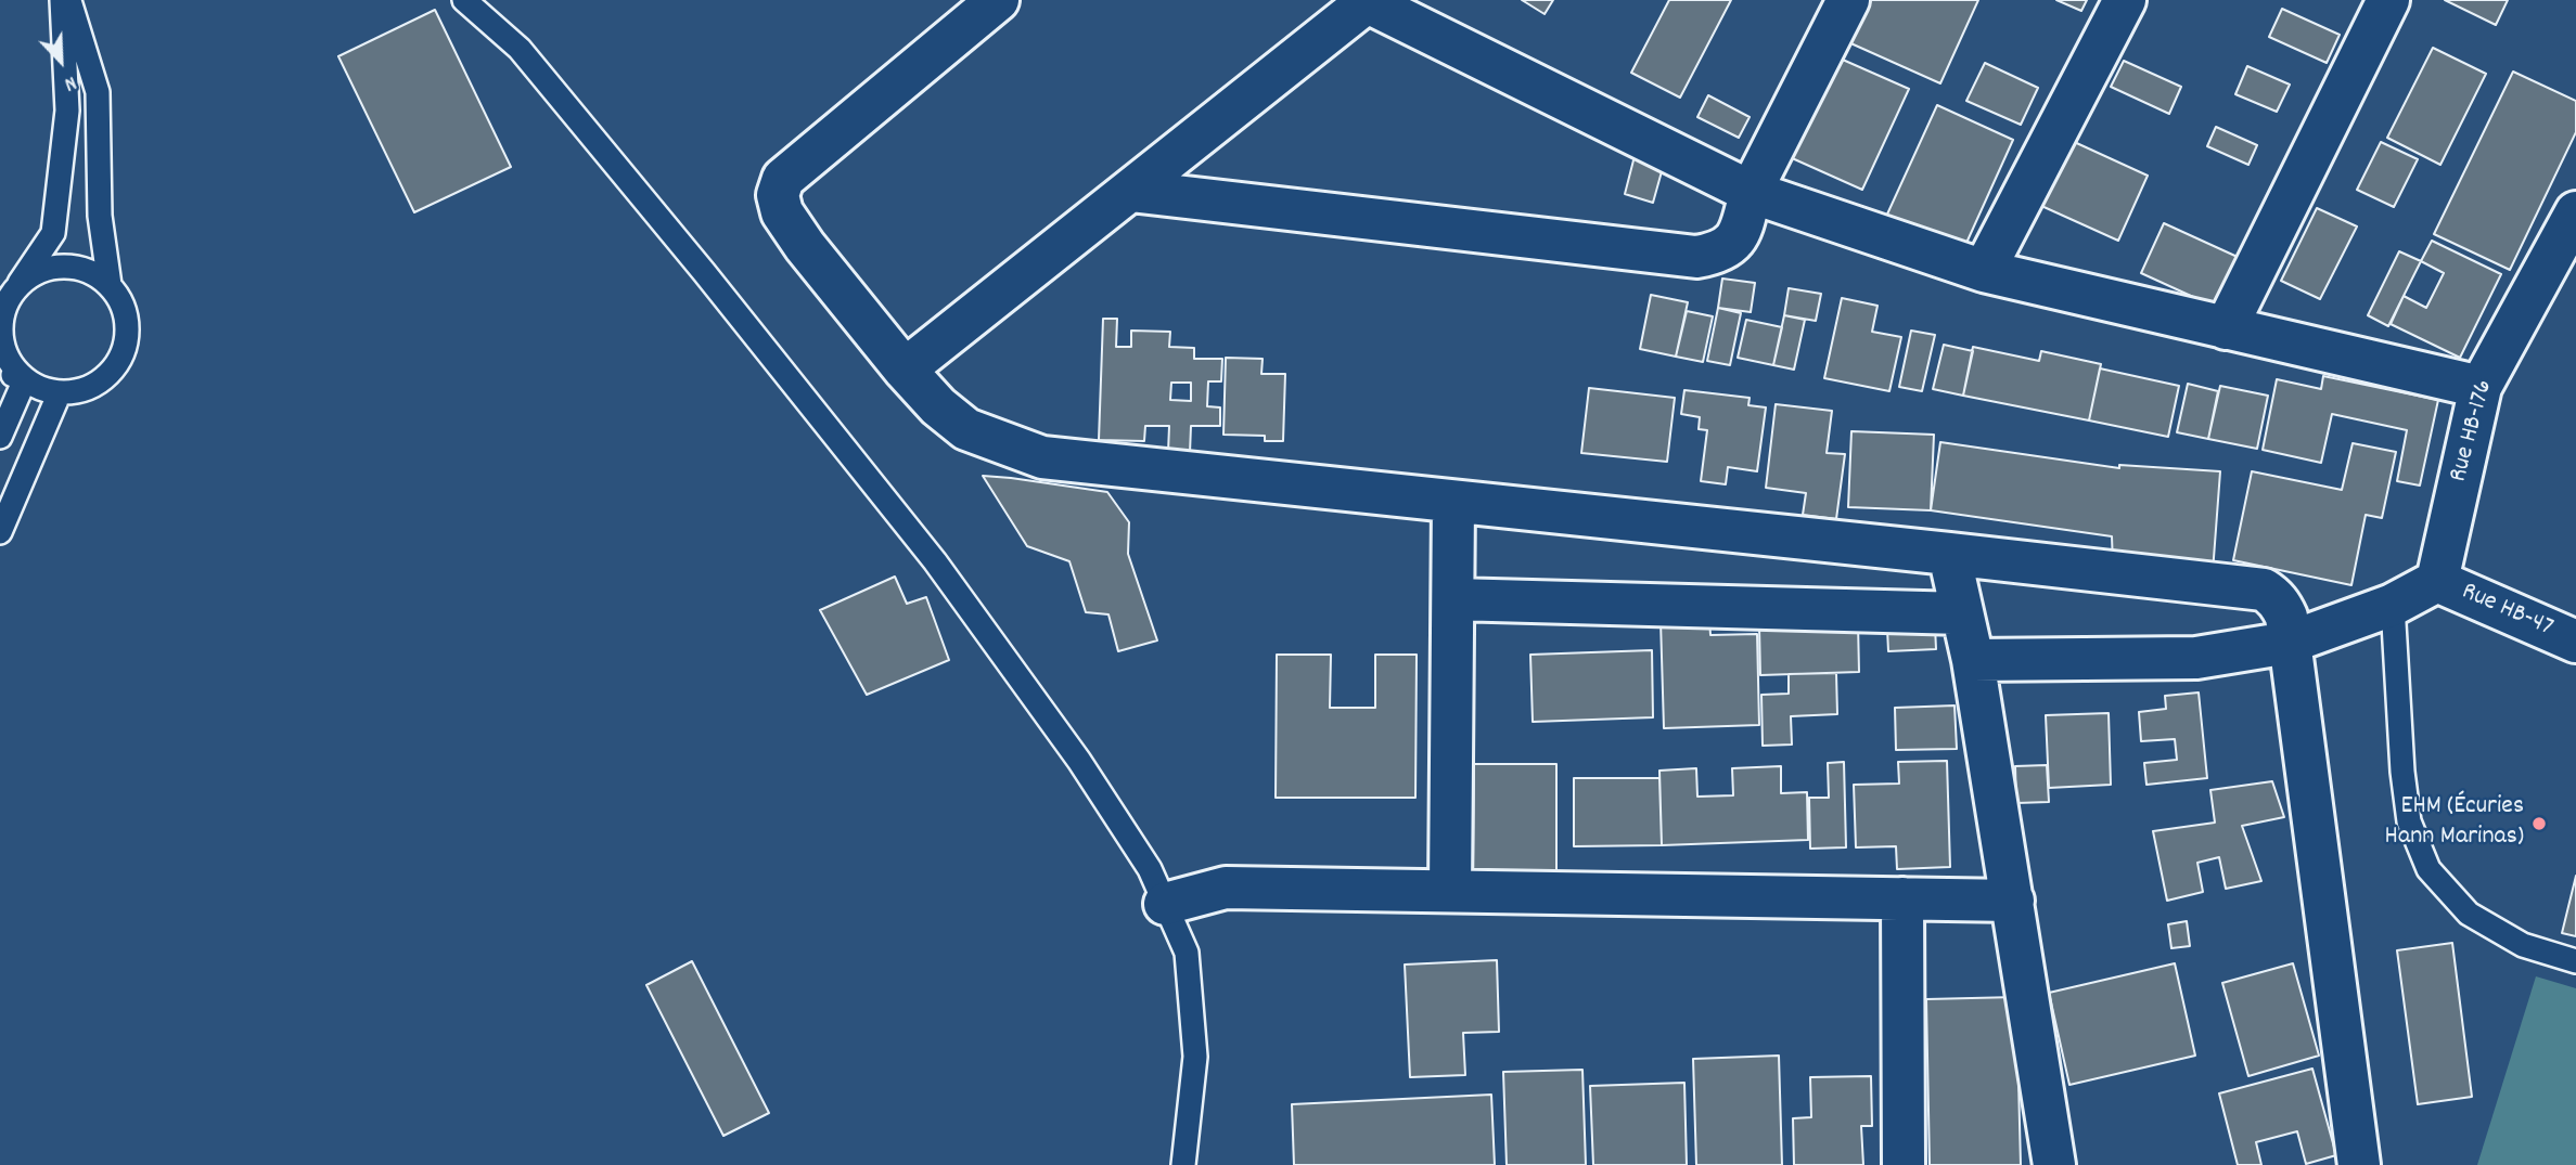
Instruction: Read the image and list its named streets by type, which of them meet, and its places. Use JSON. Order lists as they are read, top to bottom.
{
  "streets": {
    "street": ["Rue HB-176", "Rue HB-47"]
  },
  "crossings": [
    ["Rue HB-176", "Rue HB-47"]
  ],
  "places": ["EHM (Écuries Hann Marinas)"],
  "north": "bottom right"
}
